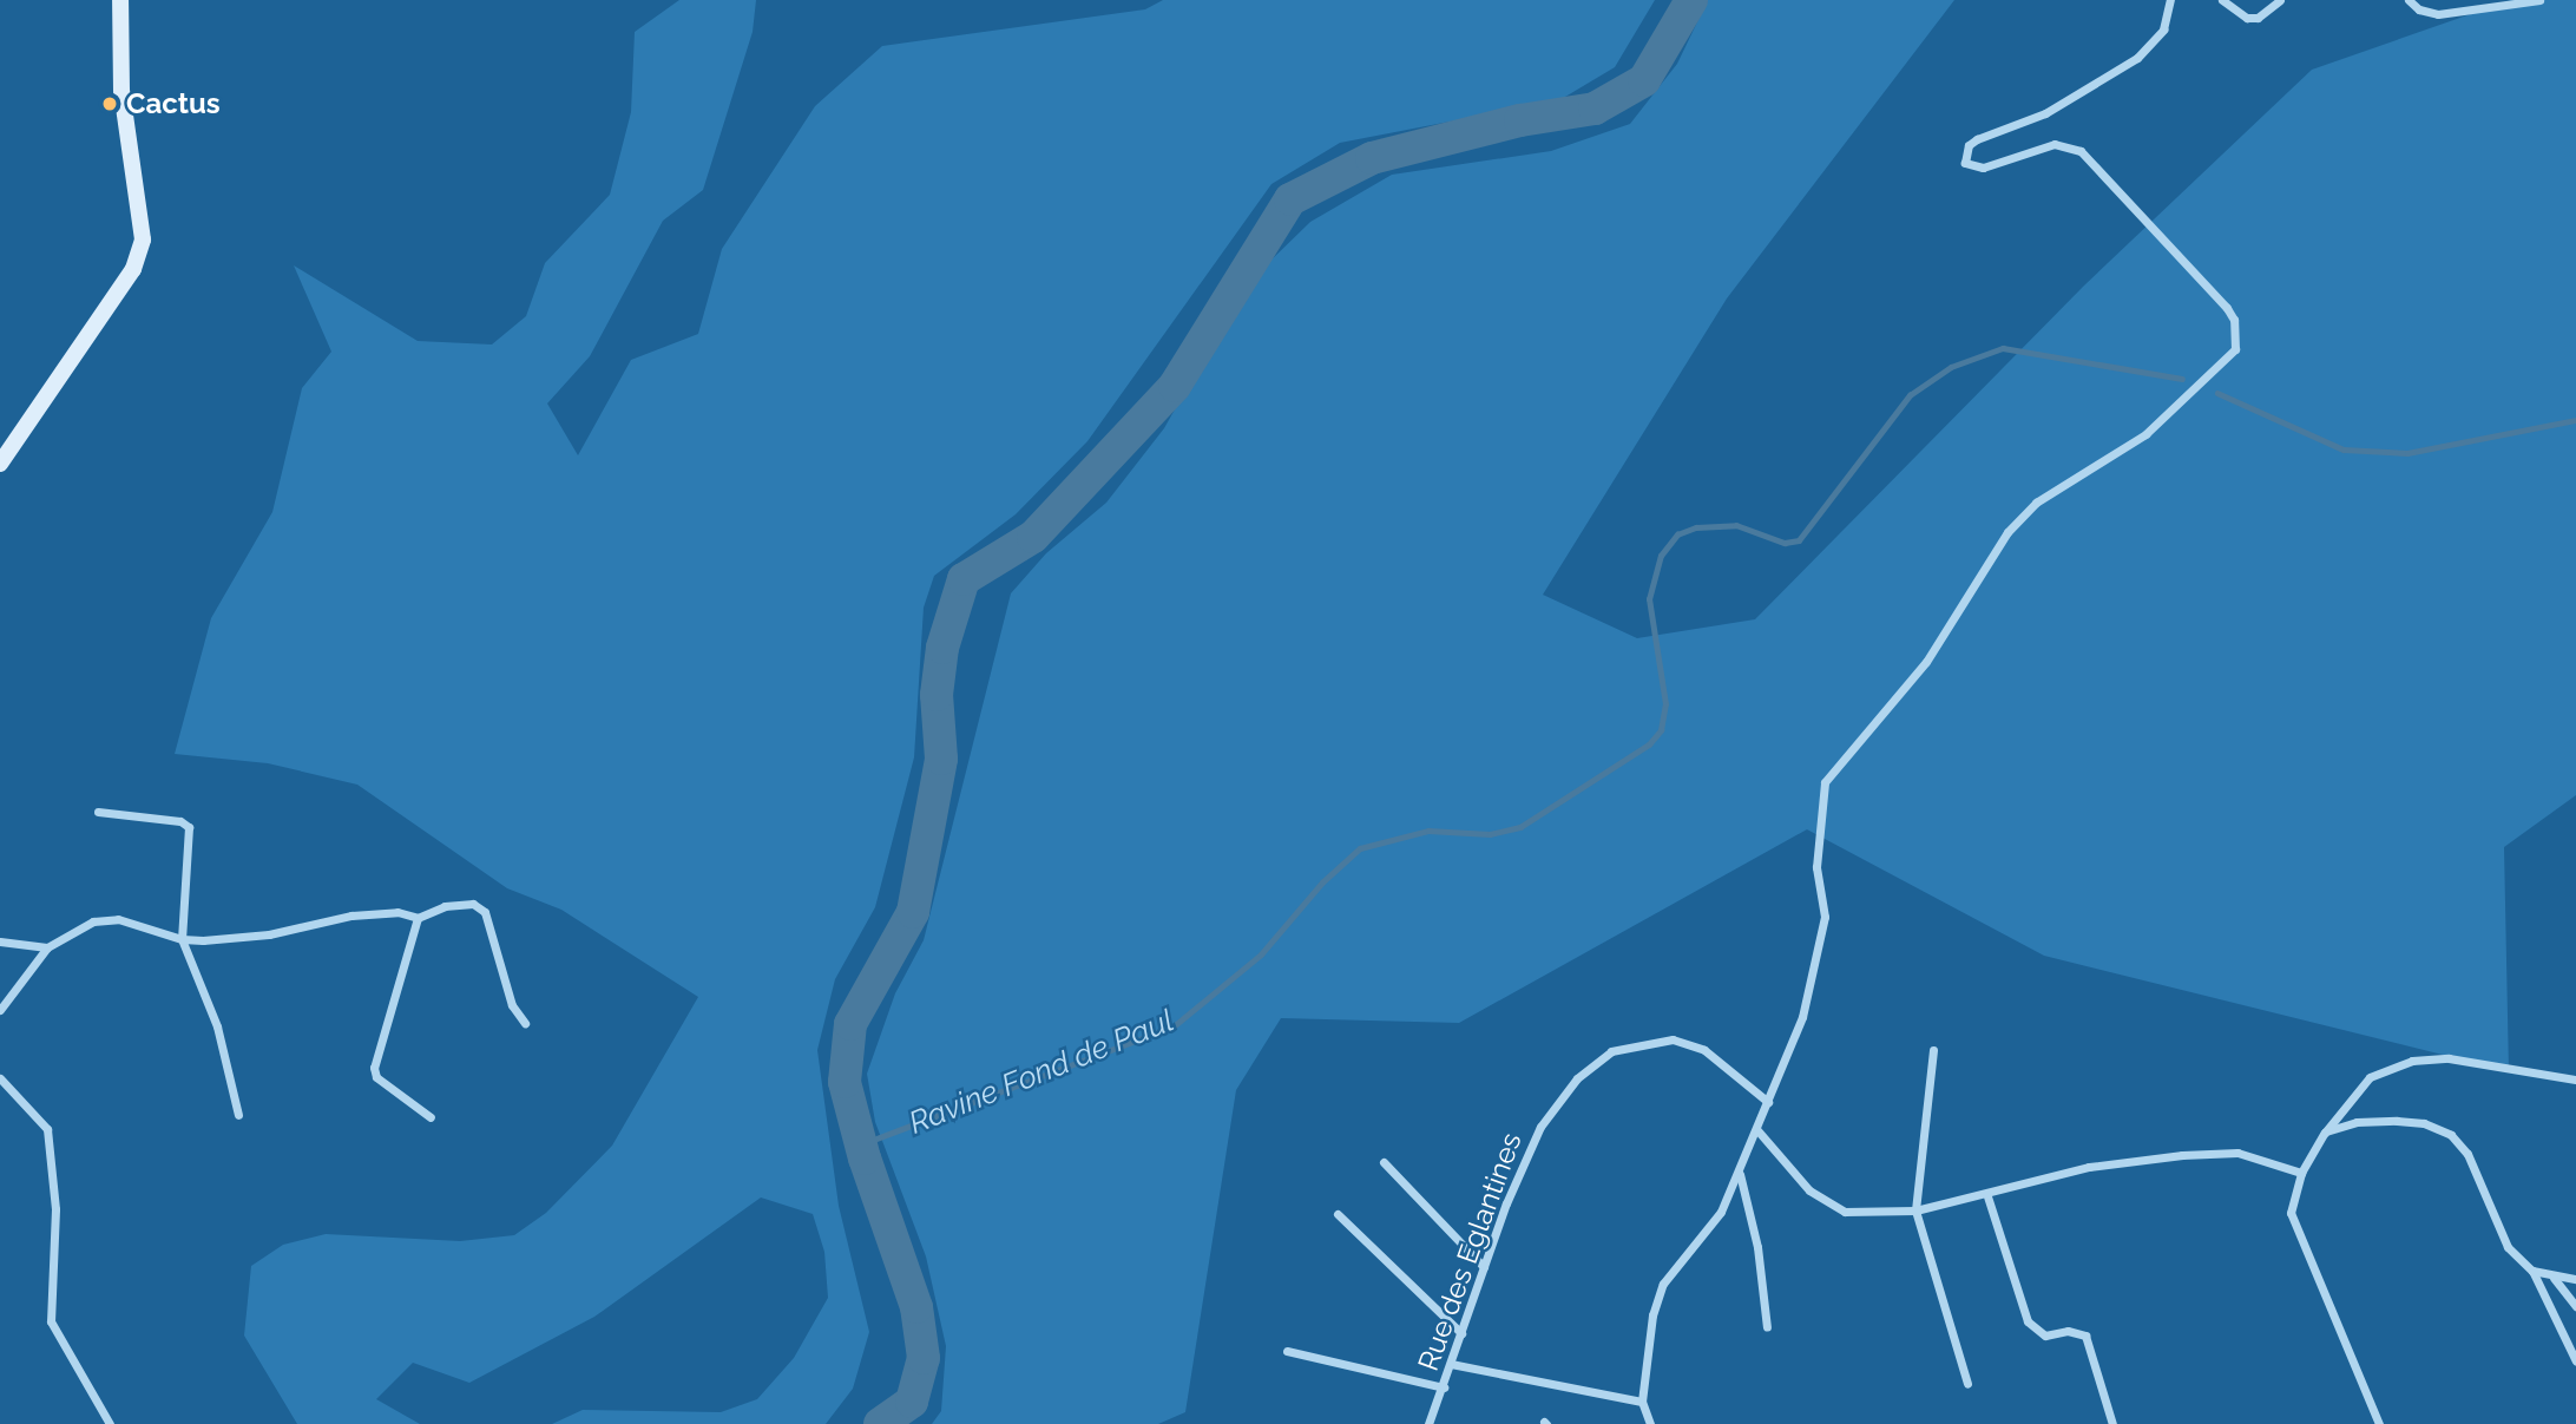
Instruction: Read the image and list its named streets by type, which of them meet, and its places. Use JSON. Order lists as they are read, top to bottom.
{
  "streets": {
    "street": ["Rue des Eglantines"]
  },
  "water": ["Ravine Fond de Paul"],
  "places": ["Cactus"]
}
